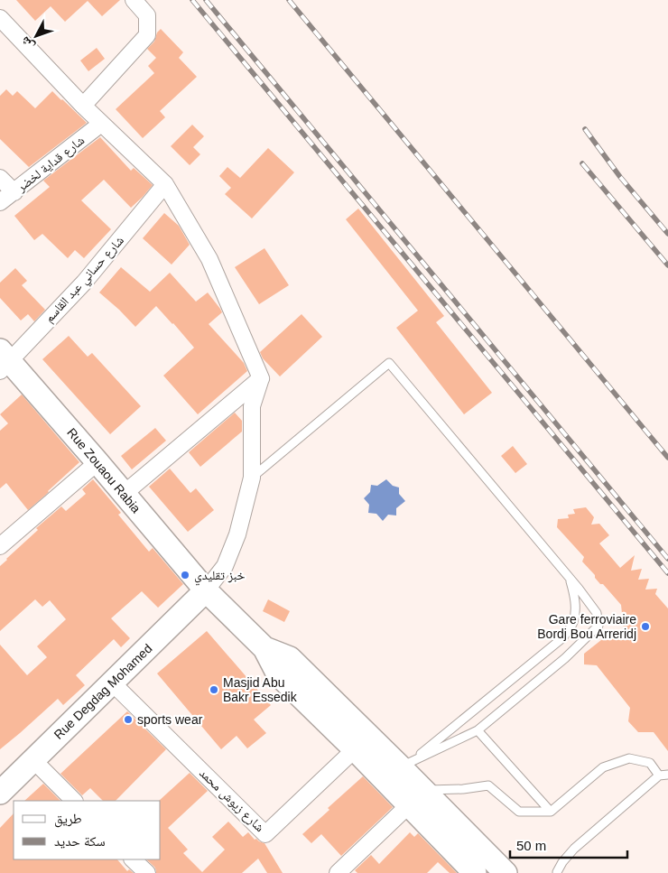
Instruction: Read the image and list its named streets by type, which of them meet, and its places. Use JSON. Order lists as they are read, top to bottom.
{
  "streets": {
    "street": [
      "شارع قداية لخضر",
      "شارع حساني عبد القاسم",
      "Rue Zouaou Rabia",
      "Rue Degdag Mohamed",
      "شارع زيوش محمد"
    ]
  },
  "crossings": [
    ["شارع حساني عبد القاسم", "Rue Zouaou Rabia"],
    ["Rue Zouaou Rabia", "Rue Degdag Mohamed"],
    ["Rue Degdag Mohamed", "شارع زيوش محمد"]
  ],
  "places": [
    "خبز تقليدي",
    "Gare ferroviaire Bordj Bou Arreridj",
    "Masjid Abu Bakr Essedik",
    "sports wear"
  ],
  "legend": ["طريق", "سكة حديد"],
  "scale_bar": "50 m",
  "north": "bottom left"
}
